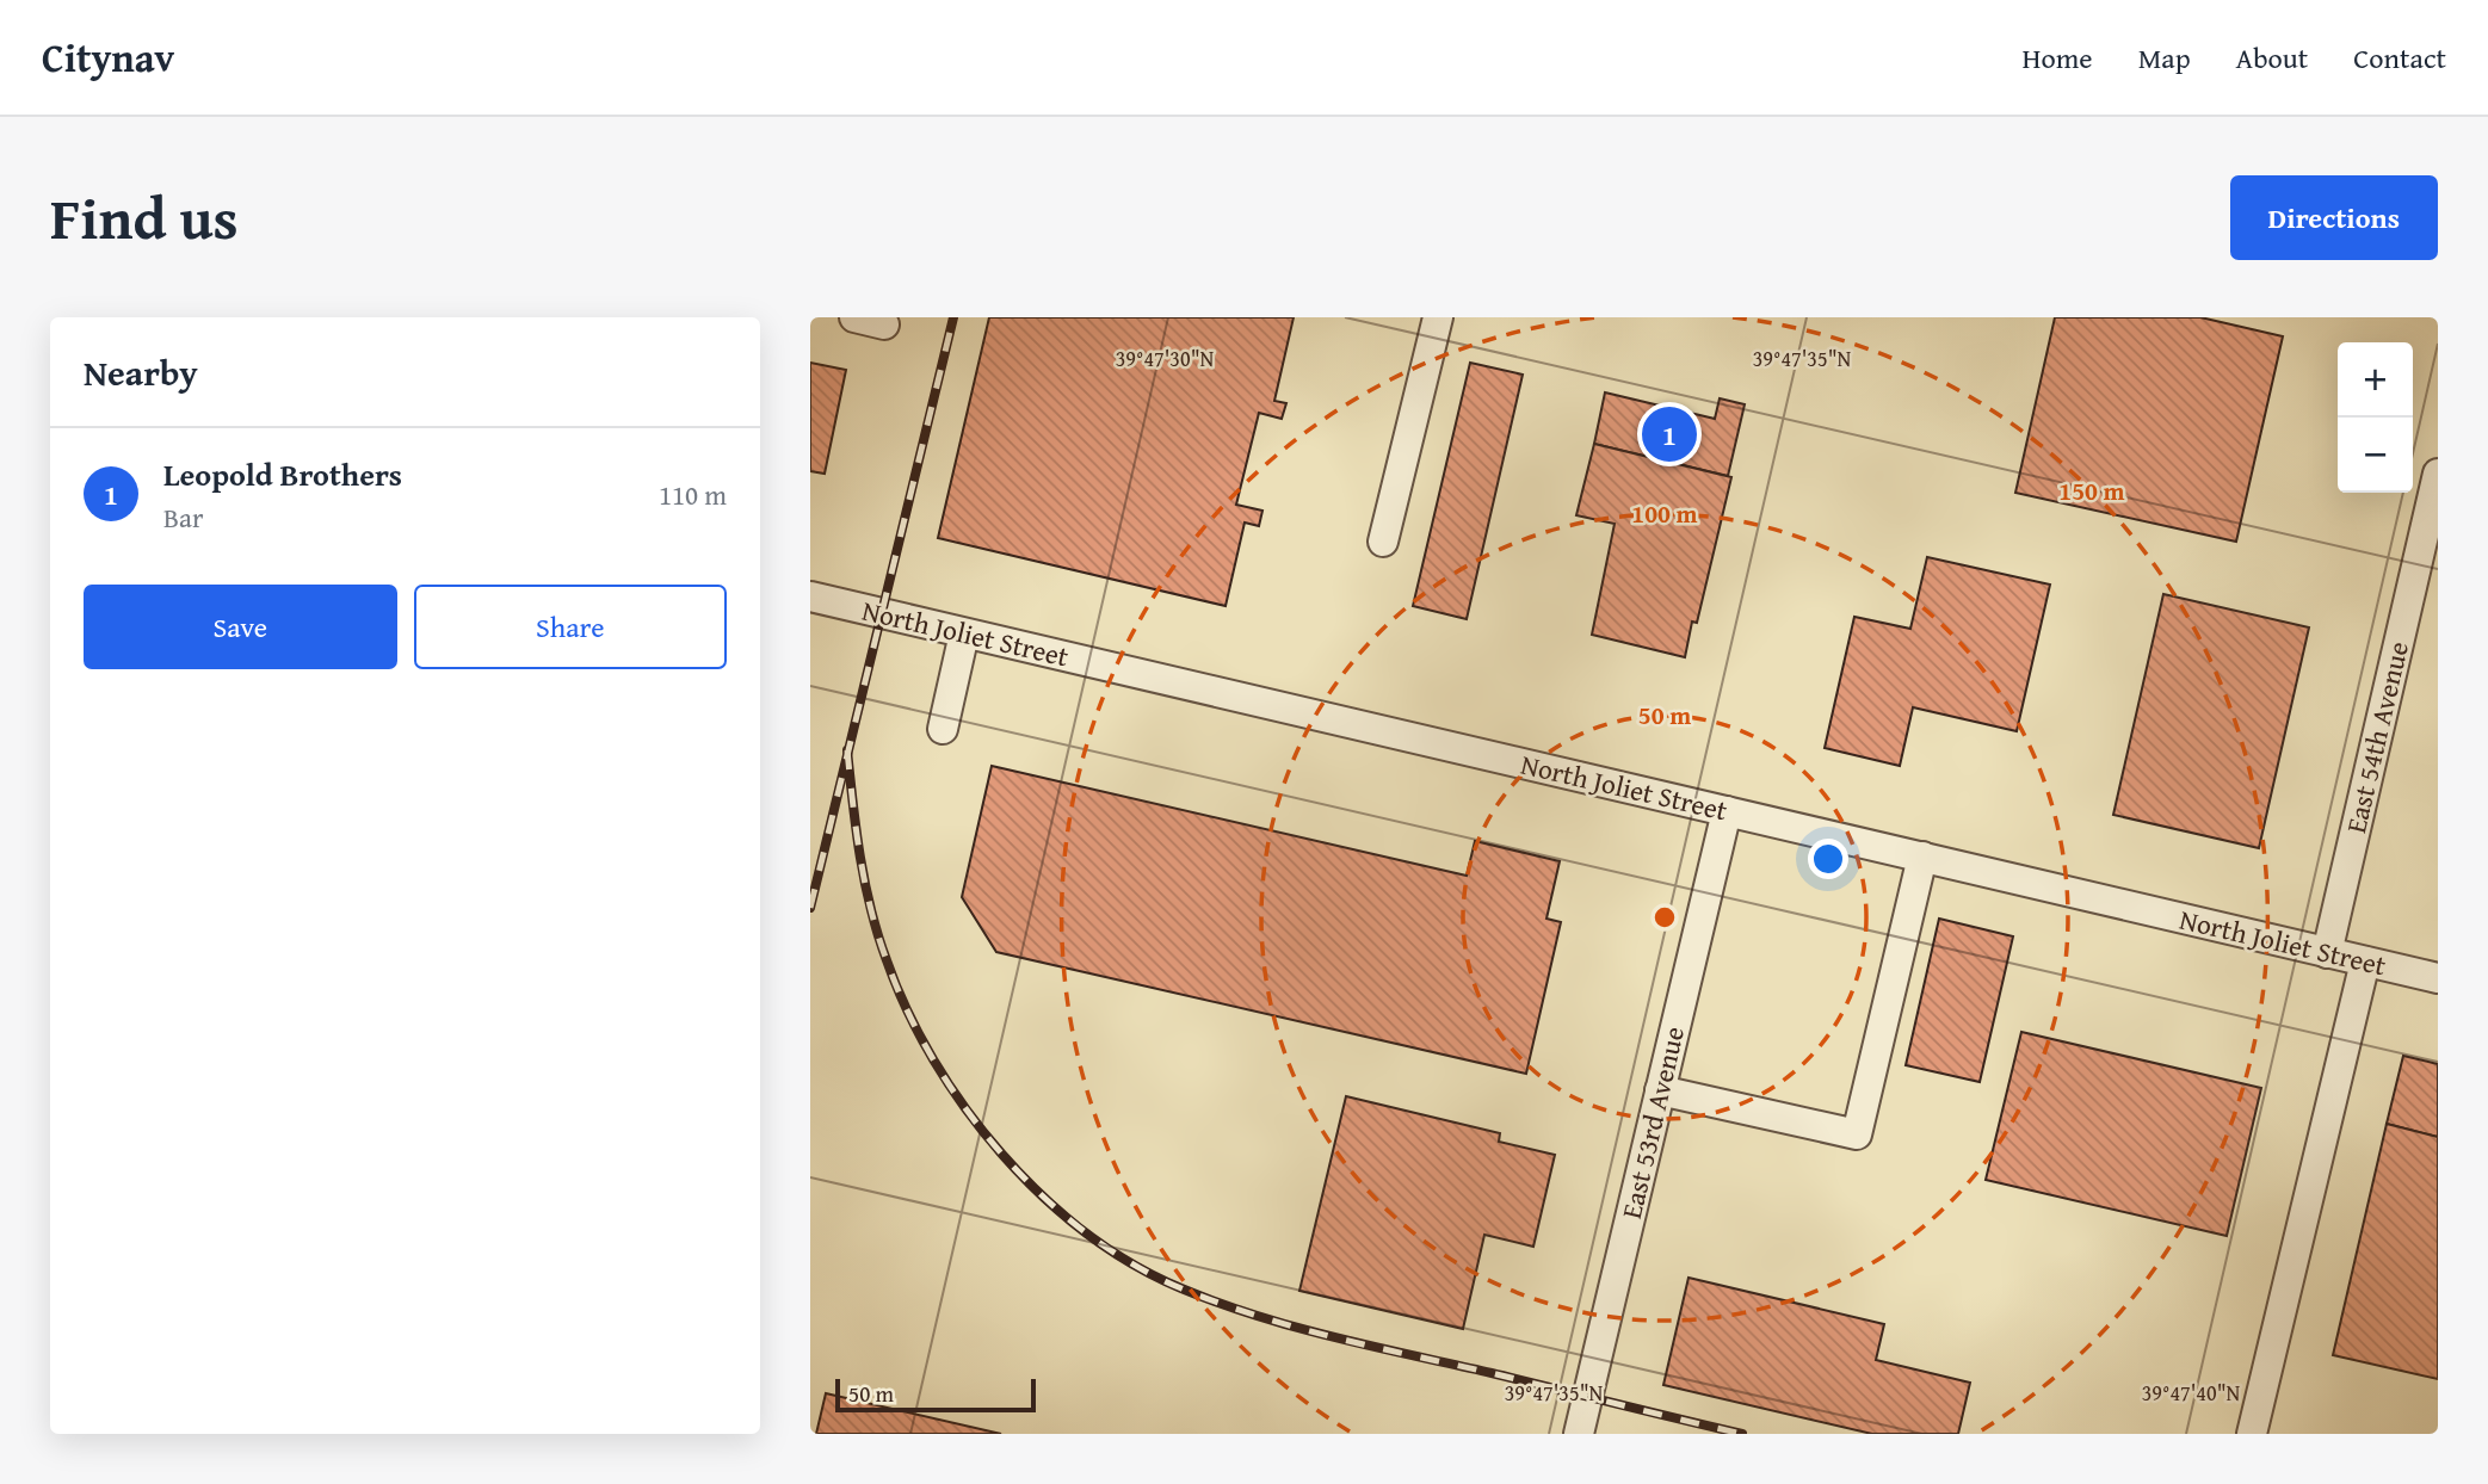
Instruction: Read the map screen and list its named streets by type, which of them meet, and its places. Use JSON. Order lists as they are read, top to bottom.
{
  "streets": {
    "street": ["North Joliet Street", "East 54th Avenue", "East 53rd Avenue"]
  },
  "crossings": [
    ["North Joliet Street", "East 54th Avenue"],
    ["North Joliet Street", "East 53rd Avenue"]
  ],
  "scale_bar": "50 m",
  "page": {
    "header": "Citynav",
    "nav": [
      "Home",
      "Map",
      "About",
      "Contact"
    ],
    "title": "Find us",
    "buttons": [
      "Directions",
      ["Save", "Share"]
    ],
    "heading": "Nearby",
    "map_buttons": ["+", "−"],
    "pins": "1",
    "list": [
      {
        "mark": "1",
        "name": "Leopold Brothers",
        "note": "Bar",
        "value": "110 m"
      }
    ],
    "scale": "50 m"
  },
  "coordinates": ["39°47'30\"N", "39°47'35\"N", "39°47'40\"N"],
  "rings": ["150 m", "100 m", "50 m"]
}
